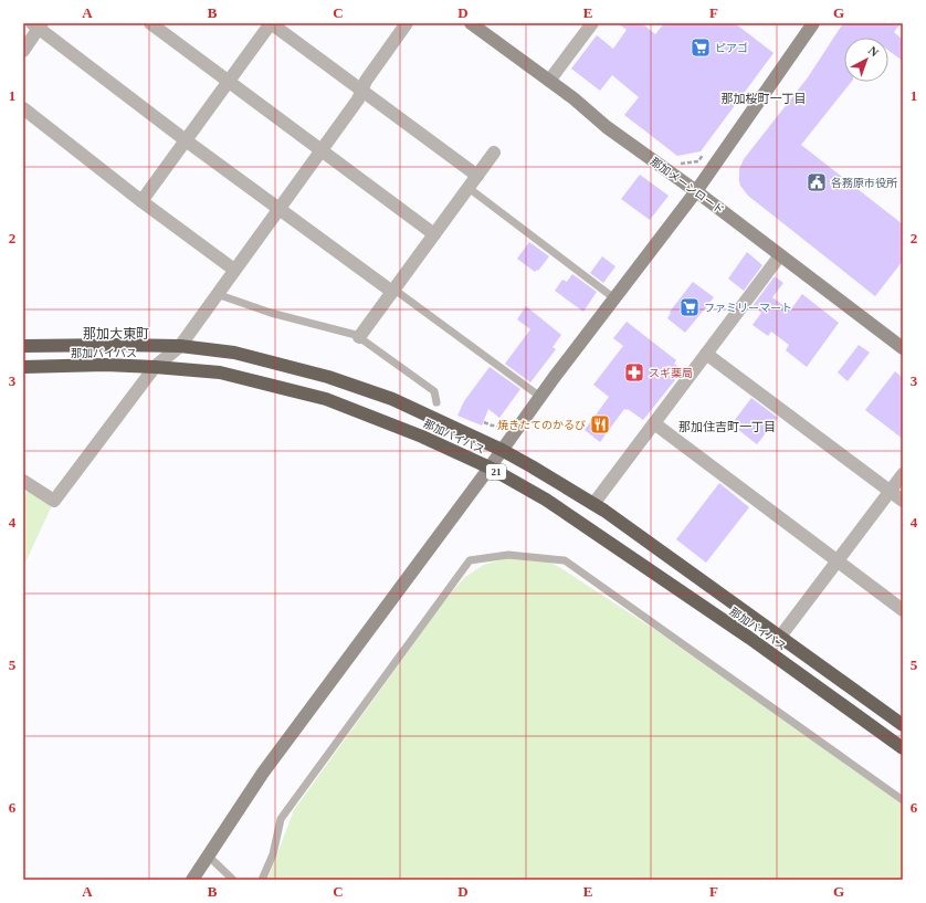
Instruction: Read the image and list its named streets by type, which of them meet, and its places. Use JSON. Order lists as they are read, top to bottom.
{
  "streets": {
    "highway": ["那加バイパス", "21"],
    "street": ["那加メーンロード"]
  },
  "districts": ["那加桜町一丁目", "那加大東町", "那加住吉町一丁目"],
  "places": {
    "supermarket": ["ピアゴ", "ファミリーマート"],
    "public building": ["各務原市役所"],
    "pharmacy": ["スギ薬局"],
    "restaurant": ["焼きたてのかるび"]
  },
  "north": "top right",
  "grid": {
    "columns": [
      "A",
      "B",
      "C",
      "D",
      "E",
      "F",
      "G"
    ],
    "rows": [
      "1",
      "2",
      "3",
      "4",
      "5",
      "6"
    ]
  }
}
